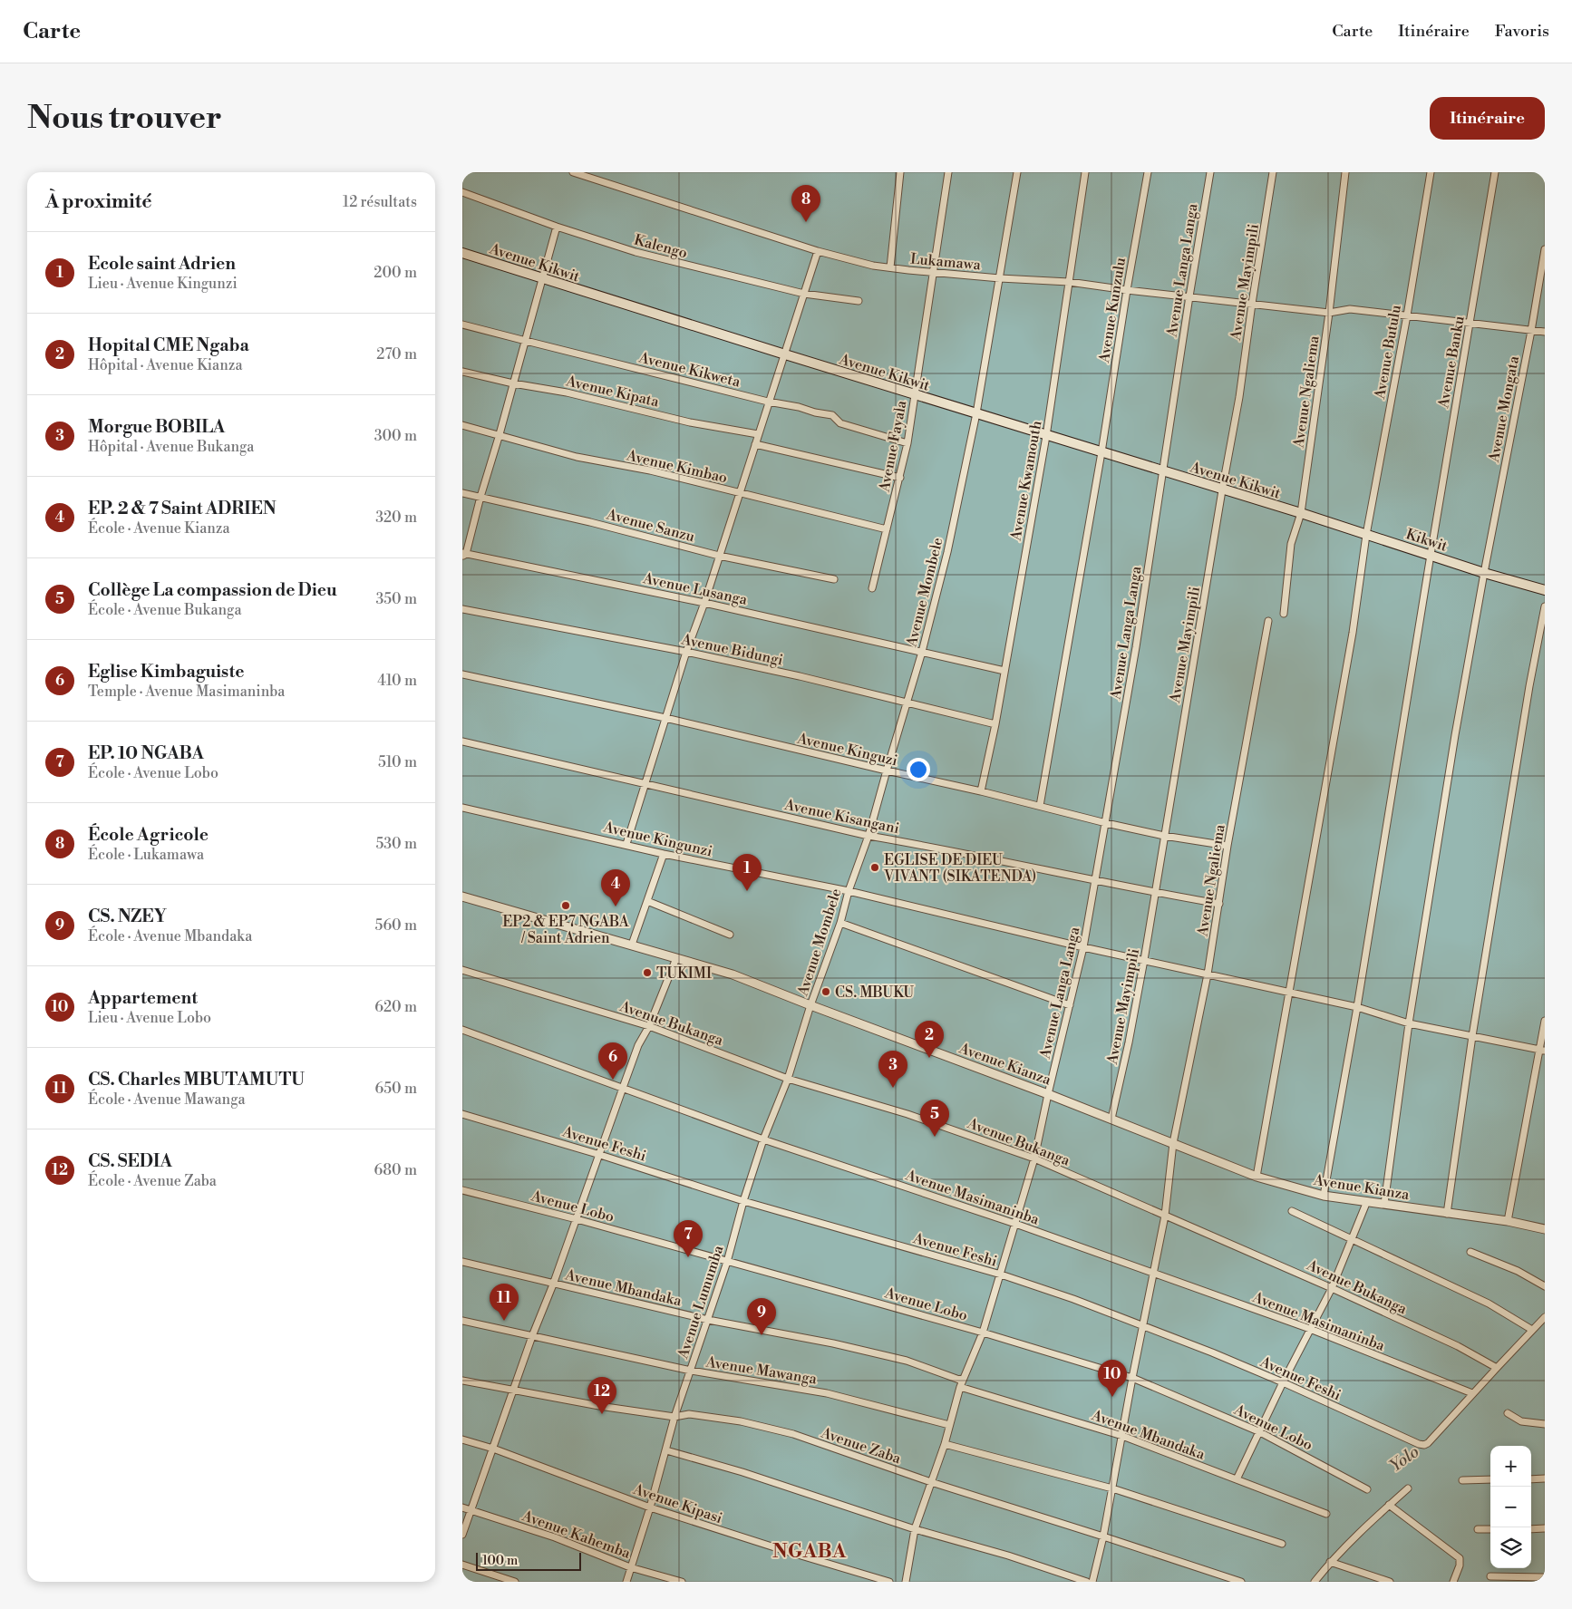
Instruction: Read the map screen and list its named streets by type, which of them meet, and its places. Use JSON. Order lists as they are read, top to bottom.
{
  "streets": {
    "main road": ["Avenue Kikwit", "Kikwit"],
    "street": [
      "Kalengo",
      "Lukamawa",
      "Avenue Langa Langa",
      "Avenue Mayimpili",
      "Avenue Kunzulu",
      "Avenue Butulu",
      "Avenue Banku",
      "Avenue Kikweta",
      "Avenue Kipata",
      "Avenue Ngaliema",
      "Avenue Mongata",
      "Avenue Fayala",
      "Avenue Kimbao",
      "Avenue Kwamouth",
      "Avenue Sanzu",
      "Avenue Lusanga",
      "Avenue Mombele",
      "Avenue Bidungi",
      "Avenue Kinguzi",
      "Avenue Kisangani",
      "Avenue Kingunzi",
      "Avenue Bukanga",
      "Avenue Kianza",
      "Avenue Feshi",
      "Avenue Masimaninba",
      "Avenue Lobo",
      "Avenue Mbandaka",
      "Avenue Lumumba",
      "Avenue Mawanga",
      "Avenue Zaba",
      "Avenue Kipasi",
      "Avenue Kahemba"
    ]
  },
  "crossings": [
    ["Lukamawa", "Avenue Langa Langa"],
    ["Lukamawa", "Avenue Mayimpili"],
    ["Lukamawa", "Avenue Kunzulu"],
    ["Lukamawa", "Avenue Butulu"],
    ["Lukamawa", "Avenue Banku"],
    ["Lukamawa", "Avenue Ngaliema"],
    ["Lukamawa", "Avenue Mongata"],
    ["Lukamawa", "Avenue Fayala"],
    ["Lukamawa", "Avenue Kwamouth"],
    ["Lukamawa", "Avenue Mombele"],
    ["Avenue Kikwit", "Avenue Langa Langa"],
    ["Avenue Kikwit", "Avenue Mayimpili"],
    ["Avenue Kikwit", "Avenue Kunzulu"],
    ["Avenue Kikwit", "Avenue Ngaliema"],
    ["Avenue Kikwit", "Avenue Fayala"],
    ["Avenue Kikwit", "Avenue Kwamouth"],
    ["Avenue Kikwit", "Kikwit"],
    ["Avenue Kikwit", "Avenue Mombele"],
    ["Avenue Langa Langa", "Avenue Kinguzi"],
    ["Avenue Langa Langa", "Avenue Kisangani"],
    ["Avenue Langa Langa", "Avenue Kingunzi"],
    ["Avenue Langa Langa", "Avenue Bukanga"],
    ["Avenue Langa Langa", "Avenue Kianza"],
    ["Avenue Langa Langa", "Avenue Feshi"],
    ["Avenue Langa Langa", "Avenue Masimaninba"],
    ["Avenue Langa Langa", "Avenue Lobo"],
    ["Avenue Langa Langa", "Avenue Mbandaka"],
    ["Avenue Langa Langa", "Avenue Mawanga"],
    ["Avenue Langa Langa", "Avenue Zaba"],
    ["Avenue Mayimpili", "Avenue Kinguzi"],
    ["Avenue Mayimpili", "Avenue Kisangani"],
    ["Avenue Mayimpili", "Avenue Kingunzi"],
    ["Avenue Mayimpili", "Avenue Kianza"],
    ["Avenue Butulu", "Kikwit"],
    ["Avenue Butulu", "Avenue Kingunzi"],
    ["Avenue Butulu", "Avenue Kianza"],
    ["Avenue Banku", "Kikwit"],
    ["Avenue Banku", "Avenue Kingunzi"],
    ["Avenue Banku", "Avenue Kianza"],
    ["Avenue Kikweta", "Avenue Fayala"],
    ["Avenue Ngaliema", "Kikwit"],
    ["Avenue Ngaliema", "Avenue Kinguzi"],
    ["Avenue Ngaliema", "Avenue Kisangani"],
    ["Avenue Ngaliema", "Avenue Kingunzi"],
    ["Avenue Ngaliema", "Avenue Bukanga"],
    ["Avenue Ngaliema", "Avenue Kianza"],
    ["Avenue Ngaliema", "Avenue Feshi"],
    ["Avenue Ngaliema", "Avenue Masimaninba"],
    ["Avenue Ngaliema", "Avenue Lobo"],
    ["Avenue Ngaliema", "Avenue Mbandaka"],
    ["Avenue Ngaliema", "Avenue Zaba"],
    ["Avenue Mongata", "Kikwit"],
    ["Avenue Mongata", "Avenue Kingunzi"],
    ["Avenue Mongata", "Avenue Kianza"],
    ["Avenue Fayala", "Avenue Kimbao"],
    ["Avenue Kwamouth", "Avenue Lusanga"],
    ["Avenue Kwamouth", "Avenue Bidungi"],
    ["Avenue Kwamouth", "Avenue Kinguzi"],
    ["Avenue Lusanga", "Avenue Mombele"],
    ["Avenue Mombele", "Avenue Bidungi"],
    ["Avenue Mombele", "Avenue Kinguzi"],
    ["Avenue Mombele", "Avenue Kisangani"],
    ["Avenue Mombele", "Avenue Kingunzi"],
    ["Avenue Mombele", "Avenue Kianza"],
    ["Avenue Mombele", "Avenue Lumumba"],
    ["Avenue Bukanga", "Avenue Lumumba"],
    ["Avenue Kianza", "Avenue Lumumba"],
    ["Avenue Feshi", "Avenue Masimaninba"],
    ["Avenue Feshi", "Avenue Lumumba"],
    ["Avenue Masimaninba", "Avenue Lumumba"],
    ["Avenue Lobo", "Avenue Lumumba"],
    ["Avenue Mbandaka", "Avenue Lumumba"],
    ["Avenue Lumumba", "Avenue Mawanga"],
    ["Avenue Lumumba", "Avenue Zaba"],
    ["Avenue Lumumba", "Avenue Kipasi"],
    ["Avenue Lumumba", "Avenue Kahemba"]
  ],
  "districts": ["NGABA"],
  "water": ["Yolo"],
  "places": [
    "EGLISE DE DIEU VIVANT (SIKATENDA)",
    "EP2 & EP7 NGABA / Saint Adrien",
    "TUKIMI",
    "CS. MBUKU"
  ],
  "scale_bar": "100 m",
  "page": {
    "header": "Carte",
    "nav": ["Carte", "Itinéraire", "Favoris"],
    "buttons": "Itinéraire",
    "title": "Nous trouver",
    "heading": ["À proximité", "12 résultats"],
    "pins": [
      "8",
      "1",
      "4",
      "2",
      "6",
      "3",
      "5",
      "7",
      "11",
      "9",
      "10",
      "12"
    ],
    "list": [
      {
        "mark": "1",
        "name": "Ecole saint Adrien",
        "note": "Lieu · Avenue Kingunzi",
        "value": "200 m"
      },
      {
        "mark": "2",
        "name": "Hopital CME Ngaba",
        "note": "Hôpital · Avenue Kianza",
        "value": "270 m"
      },
      {
        "mark": "3",
        "name": "Morgue BOBILA",
        "note": "Hôpital · Avenue Bukanga",
        "value": "300 m"
      },
      {
        "mark": "4",
        "name": "EP. 2 & 7 Saint ADRIEN",
        "note": "École · Avenue Kianza",
        "value": "320 m"
      },
      {
        "mark": "5",
        "name": "Collège La compassion de Dieu",
        "note": "École · Avenue Bukanga",
        "value": "350 m"
      },
      {
        "mark": "6",
        "name": "Eglise Kimbaguiste",
        "note": "Temple · Avenue Masimaninba",
        "value": "410 m"
      },
      {
        "mark": "7",
        "name": "EP. 10 NGABA",
        "note": "École · Avenue Lobo",
        "value": "510 m"
      },
      {
        "mark": "8",
        "name": "École Agricole",
        "note": "École · Lukamawa",
        "value": "530 m"
      },
      {
        "mark": "9",
        "name": "CS. NZEY",
        "note": "École · Avenue Mbandaka",
        "value": "560 m"
      },
      {
        "mark": "10",
        "name": "Appartement",
        "note": "Lieu · Avenue Lobo",
        "value": "620 m"
      },
      {
        "mark": "11",
        "name": "CS. Charles MBUTAMUTU",
        "note": "École · Avenue Mawanga",
        "value": "650 m"
      },
      {
        "mark": "12",
        "name": "CS. SEDIA",
        "note": "École · Avenue Zaba",
        "value": "680 m"
      }
    ],
    "map_buttons": ["+", "−"],
    "scale": "100 m"
  }
}
